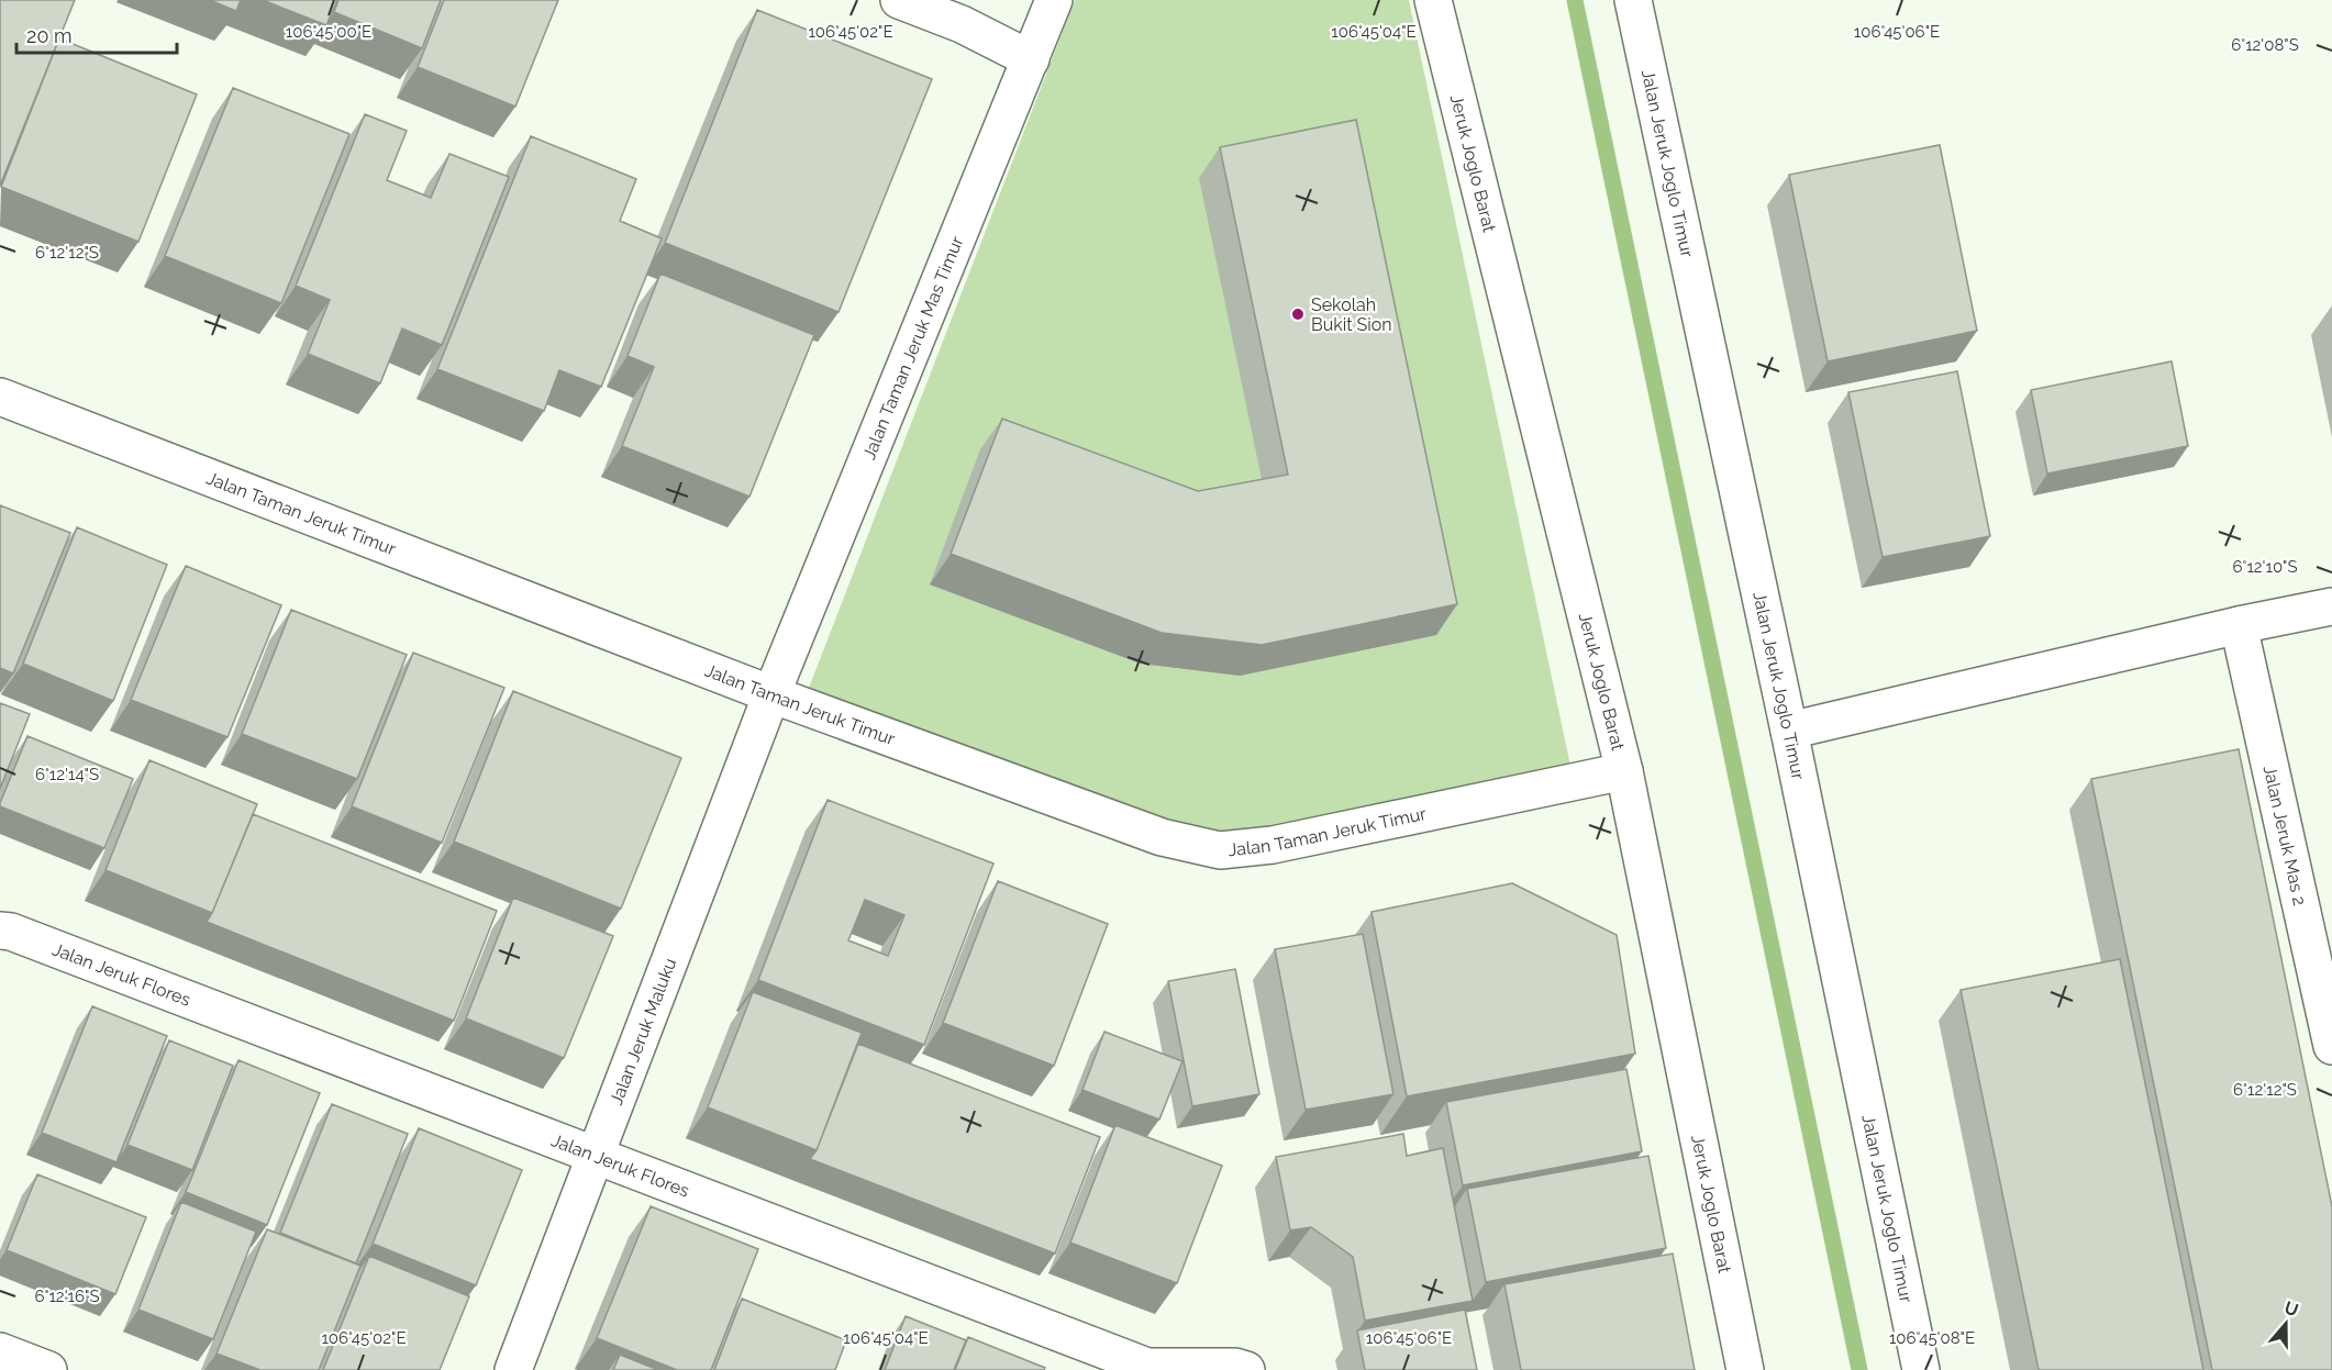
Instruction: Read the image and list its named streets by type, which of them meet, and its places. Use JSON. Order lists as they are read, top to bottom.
{
  "streets": {
    "street": [
      "Jalan Jeruk Joglo Timur",
      "Jeruk Joglo Barat",
      "Jalan Taman Jeruk Mas Timur",
      "Jalan Taman Jeruk Timur",
      "Jalan Jeruk Mas 2",
      "Jalan Jeruk Flores",
      "Jalan Jeruk Maluku"
    ]
  },
  "crossings": [
    ["Jeruk Joglo Barat", "Jalan Taman Jeruk Timur"],
    ["Jalan Taman Jeruk Mas Timur", "Jalan Taman Jeruk Timur"],
    ["Jalan Taman Jeruk Mas Timur", "Jalan Jeruk Maluku"],
    ["Jalan Taman Jeruk Timur", "Jalan Jeruk Maluku"],
    ["Jalan Jeruk Flores", "Jalan Jeruk Maluku"]
  ],
  "places": ["Sekolah Bukit Sion"],
  "scale_bar": "20 m",
  "north": "top",
  "coordinates": [
    "106°45'00\"E",
    "106°45'02\"E",
    "106°45'04\"E",
    "106°45'06\"E",
    "6°12'08\"S",
    "6°12'12\"S",
    "6°12'10\"S",
    "6°12'14\"S",
    "6°12'16\"S",
    "106°45'08\"E"
  ]
}
